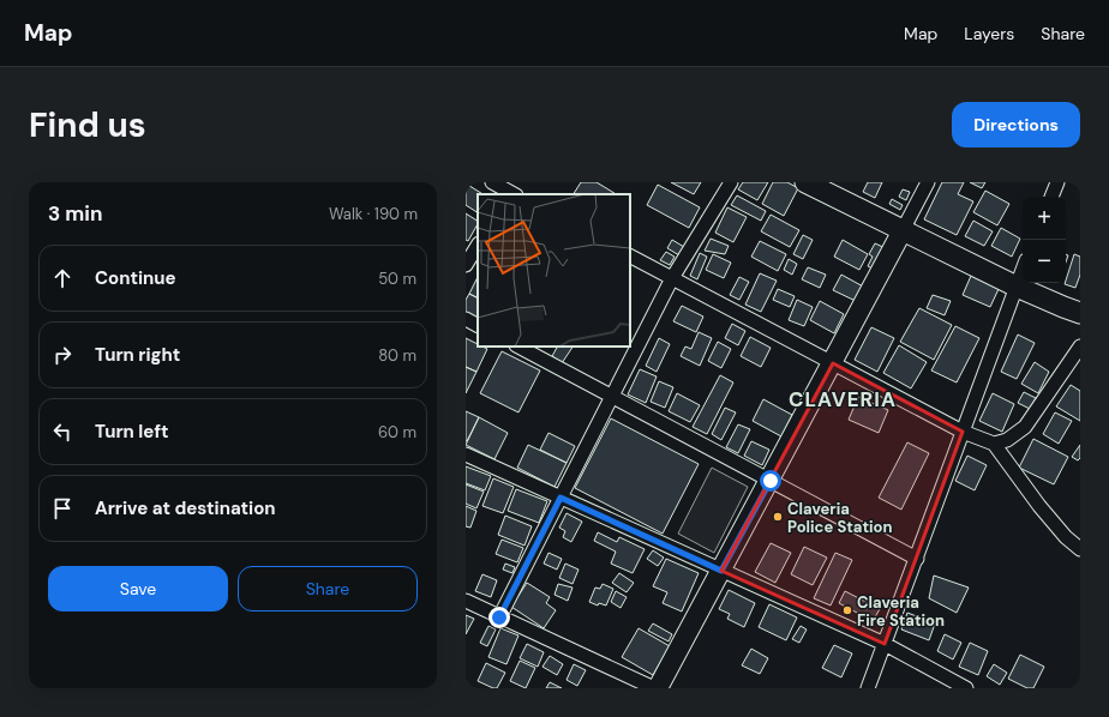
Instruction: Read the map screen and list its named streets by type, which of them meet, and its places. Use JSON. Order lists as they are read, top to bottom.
{
  "districts": ["CLAVERIA"],
  "places": ["Claveria Police Station", "Claveria Fire Station"],
  "page": {
    "header": "Map",
    "nav": ["Map", "Layers", "Share"],
    "buttons": [
      "Directions",
      ["Save", "Share"]
    ],
    "title": "Find us",
    "heading": ["3 min", "Walk · 190 m"],
    "map_buttons": ["+", "−"],
    "list": [
      ["Continue", "50 m"],
      ["Turn right", "80 m"],
      ["Turn left", "60 m"],
      "Arrive at destination"
    ]
  }
}
